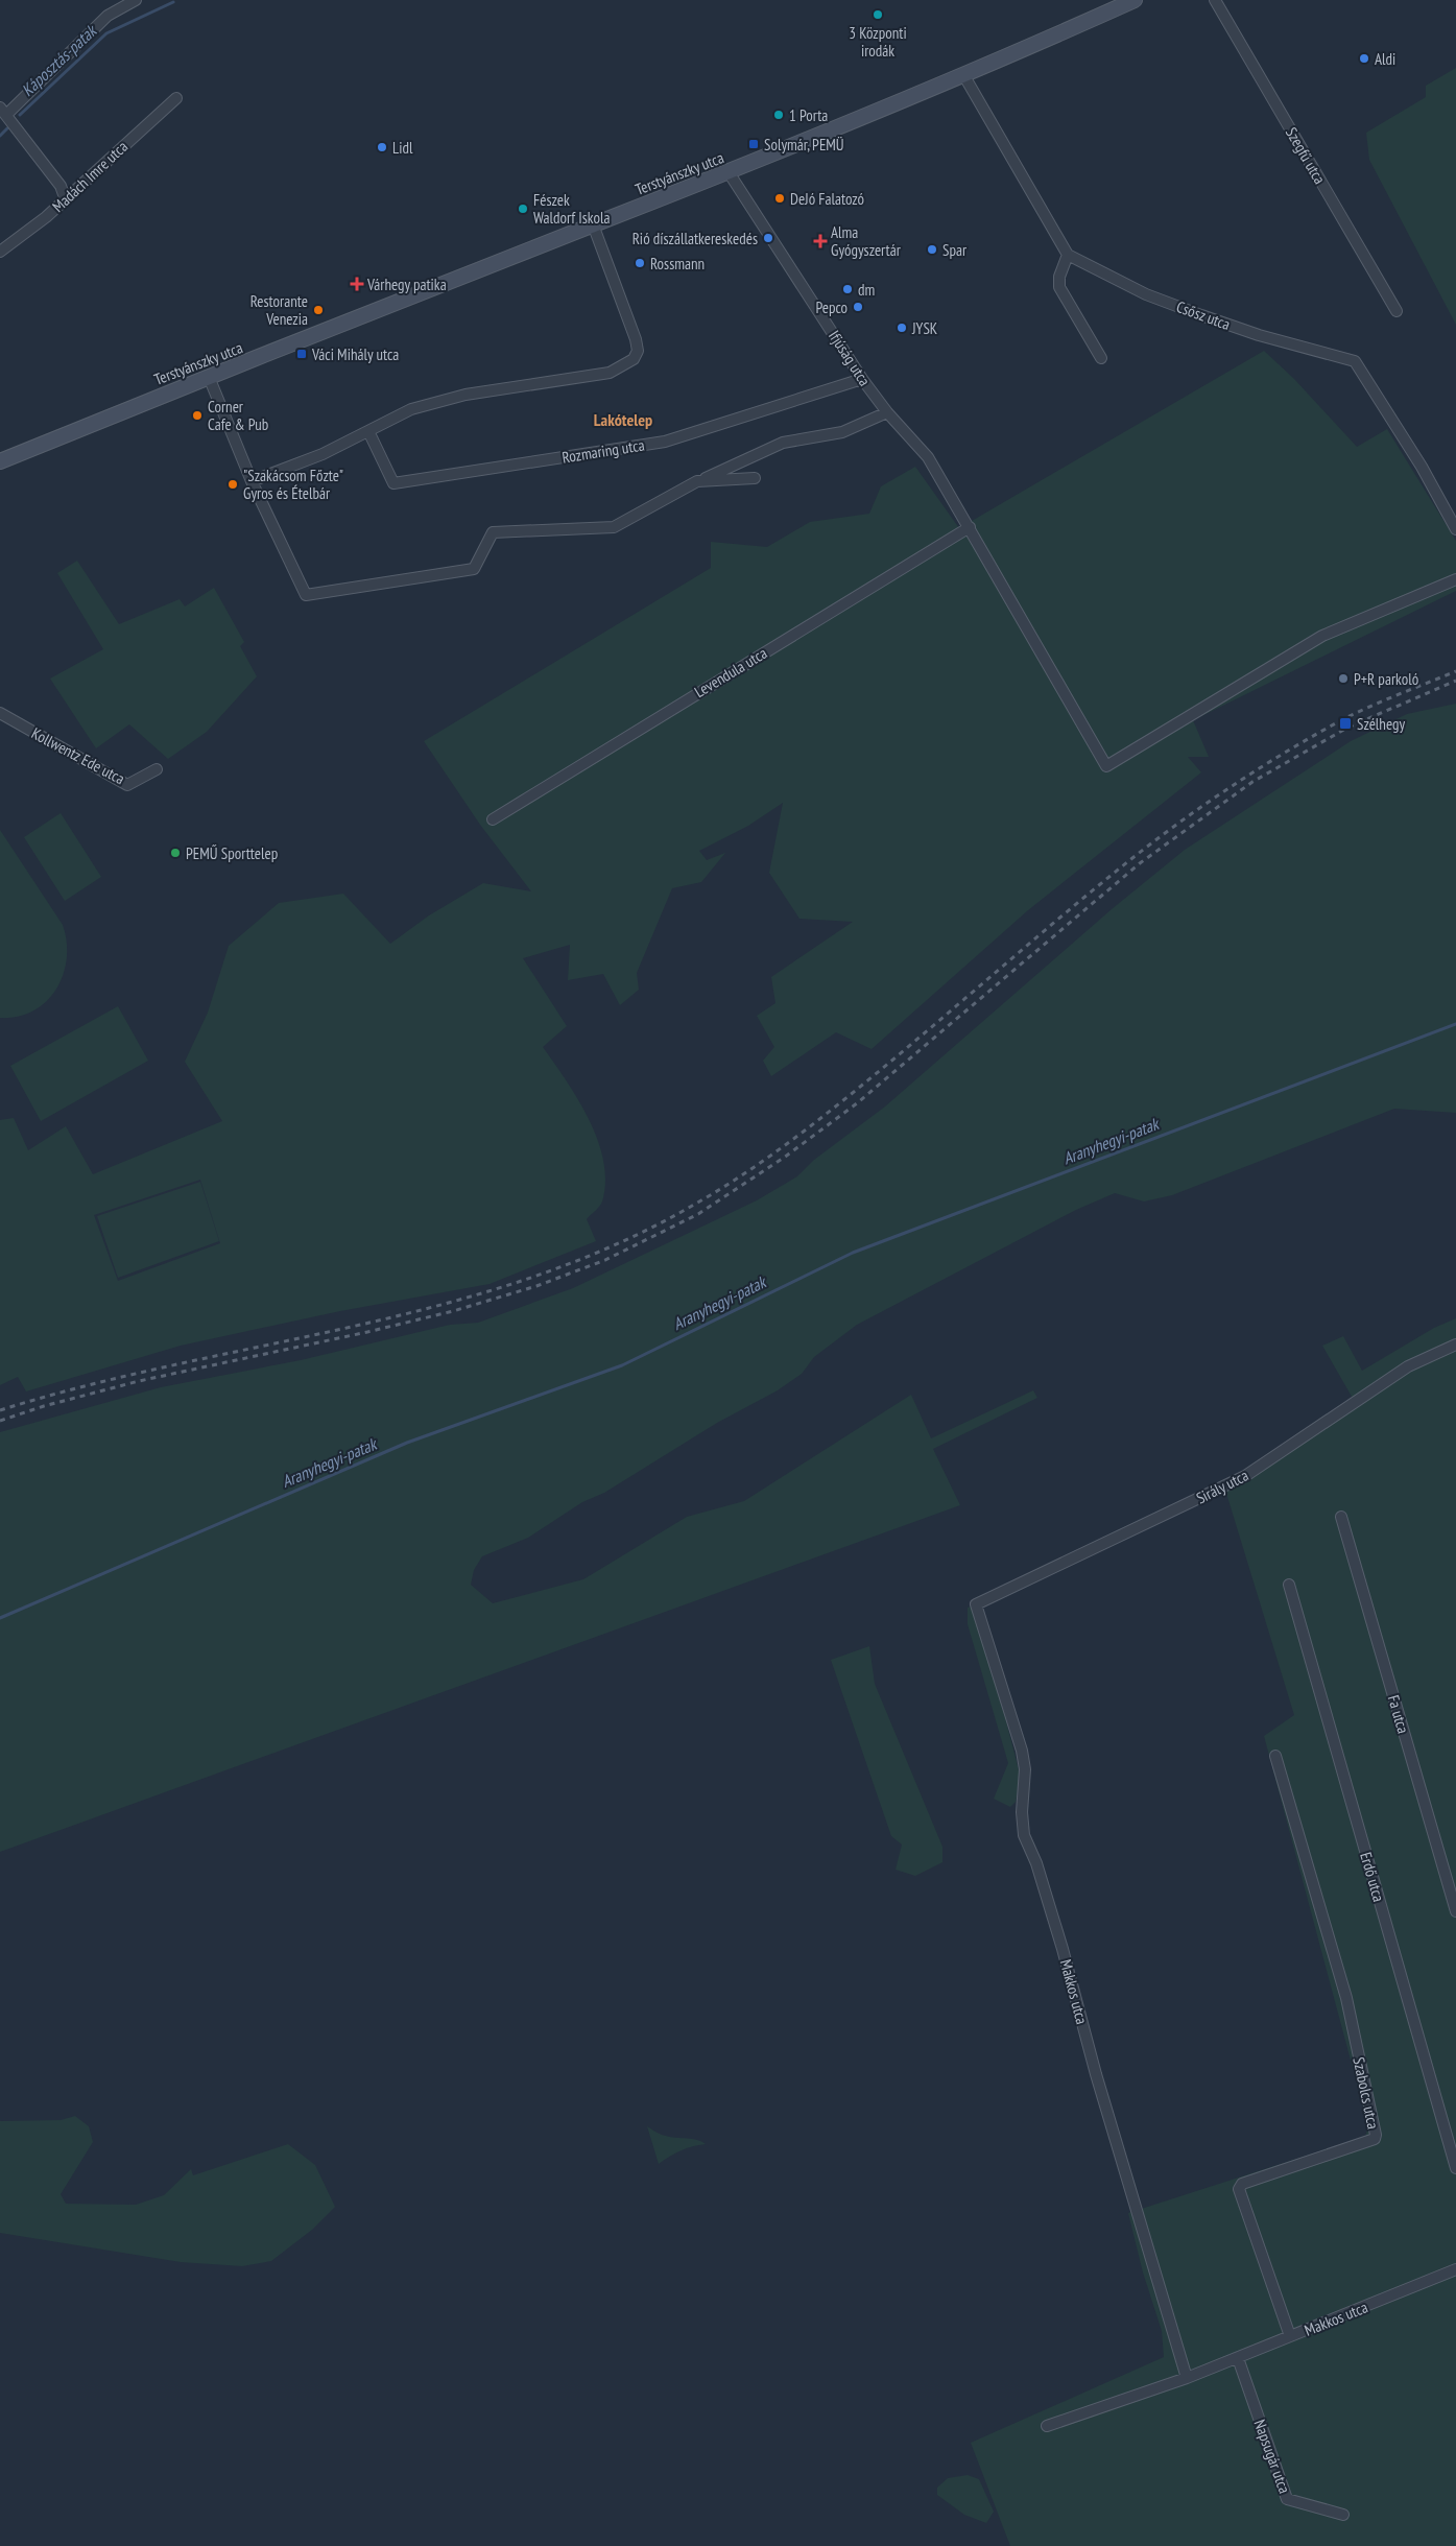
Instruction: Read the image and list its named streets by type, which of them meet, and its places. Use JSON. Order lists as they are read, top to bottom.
{
  "streets": {
    "main road": ["Terstyánszky utca"],
    "street": [
      "Szegfű utca",
      "Madách Imre utca",
      "Csősz utca",
      "Ifjúság utca",
      "Rozmaring utca",
      "Levendula utca",
      "Kollwentz Ede utca",
      "Sirály utca",
      "Fa utca",
      "Erdő utca",
      "Makkos utca",
      "Szabolcs utca",
      "Napsugár utca"
    ]
  },
  "crossings": [
    ["Terstyánszky utca", "Ifjúság utca"],
    ["Ifjúság utca", "Rozmaring utca"],
    ["Ifjúság utca", "Levendula utca"],
    ["Sirály utca", "Makkos utca"],
    ["Makkos utca", "Szabolcs utca"],
    ["Makkos utca", "Napsugár utca"]
  ],
  "districts": ["Lakótelep"],
  "water": ["Káposztás-patak", "Aranyhegyi-patak"],
  "places": {
    "other": [
      "3 Központi irodák",
      "Aldi",
      "1 Porta",
      "Lidl",
      "DeJó Falatozó",
      "Fészek Waldorf Iskola",
      "Rió díszállatkereskedés",
      "Spar",
      "Rossmann",
      "dm",
      "Pepco",
      "Restorante Venezia",
      "JYSK",
      "Corner Cafe & Pub",
      "\"Szakácsom Főzte\" Gyros és Ételbár",
      "P+R parkoló",
      "PEMŰ Sporttelep"
    ],
    "transit": ["Solymár, PEMÜ", "Váci Mihály utca", "Szélhegy"],
    "health": ["Alma Gyógyszertár", "Várhegy patika"]
  }
}
